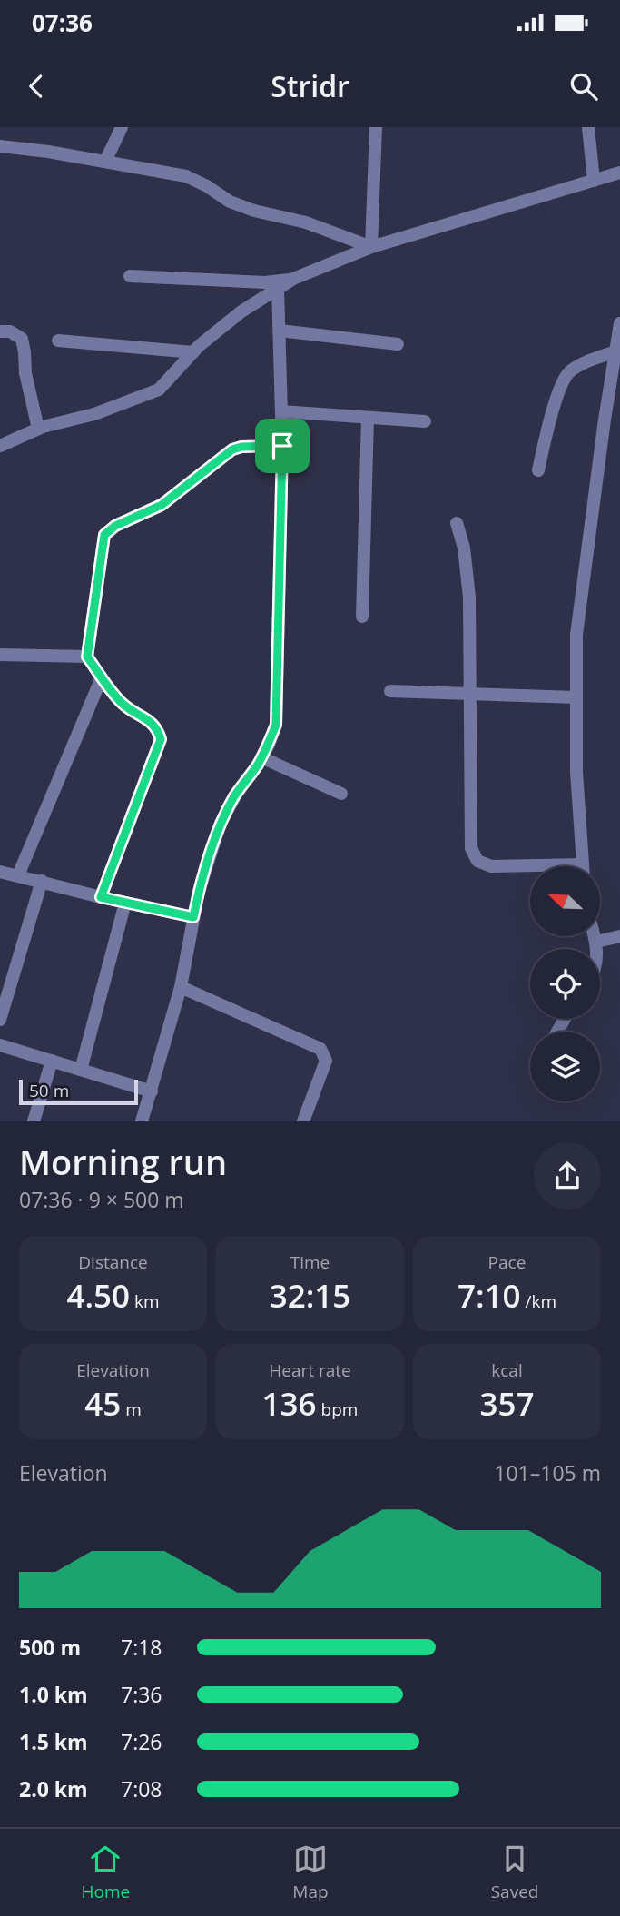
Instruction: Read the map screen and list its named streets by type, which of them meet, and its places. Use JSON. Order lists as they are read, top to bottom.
{
  "scale_bar": "50 m",
  "north": "top left",
  "page": {
    "status": "07:36",
    "header": "Stridr",
    "scale": "50 m",
    "heading": ["Morning run", "07:36 · 9 × 500 m"],
    "stats": [
      ["Distance", "4.50 km"],
      ["Time", "32:15"],
      ["Pace", "7:10 /km"],
      ["Elevation", "45 m"],
      ["Heart rate", "136 bpm"],
      ["kcal", "357"]
    ],
    "chart": ["Elevation", "101–105 m"],
    "list": [
      {
        "name": "500 m",
        "note": "7:18"
      },
      {
        "name": "1.0 km",
        "note": "7:36"
      },
      {
        "name": "1.5 km",
        "note": "7:26"
      },
      {
        "name": "2.0 km",
        "note": "7:08"
      }
    ],
    "tabs": ["Home", "Map", "Saved"]
  }
}
